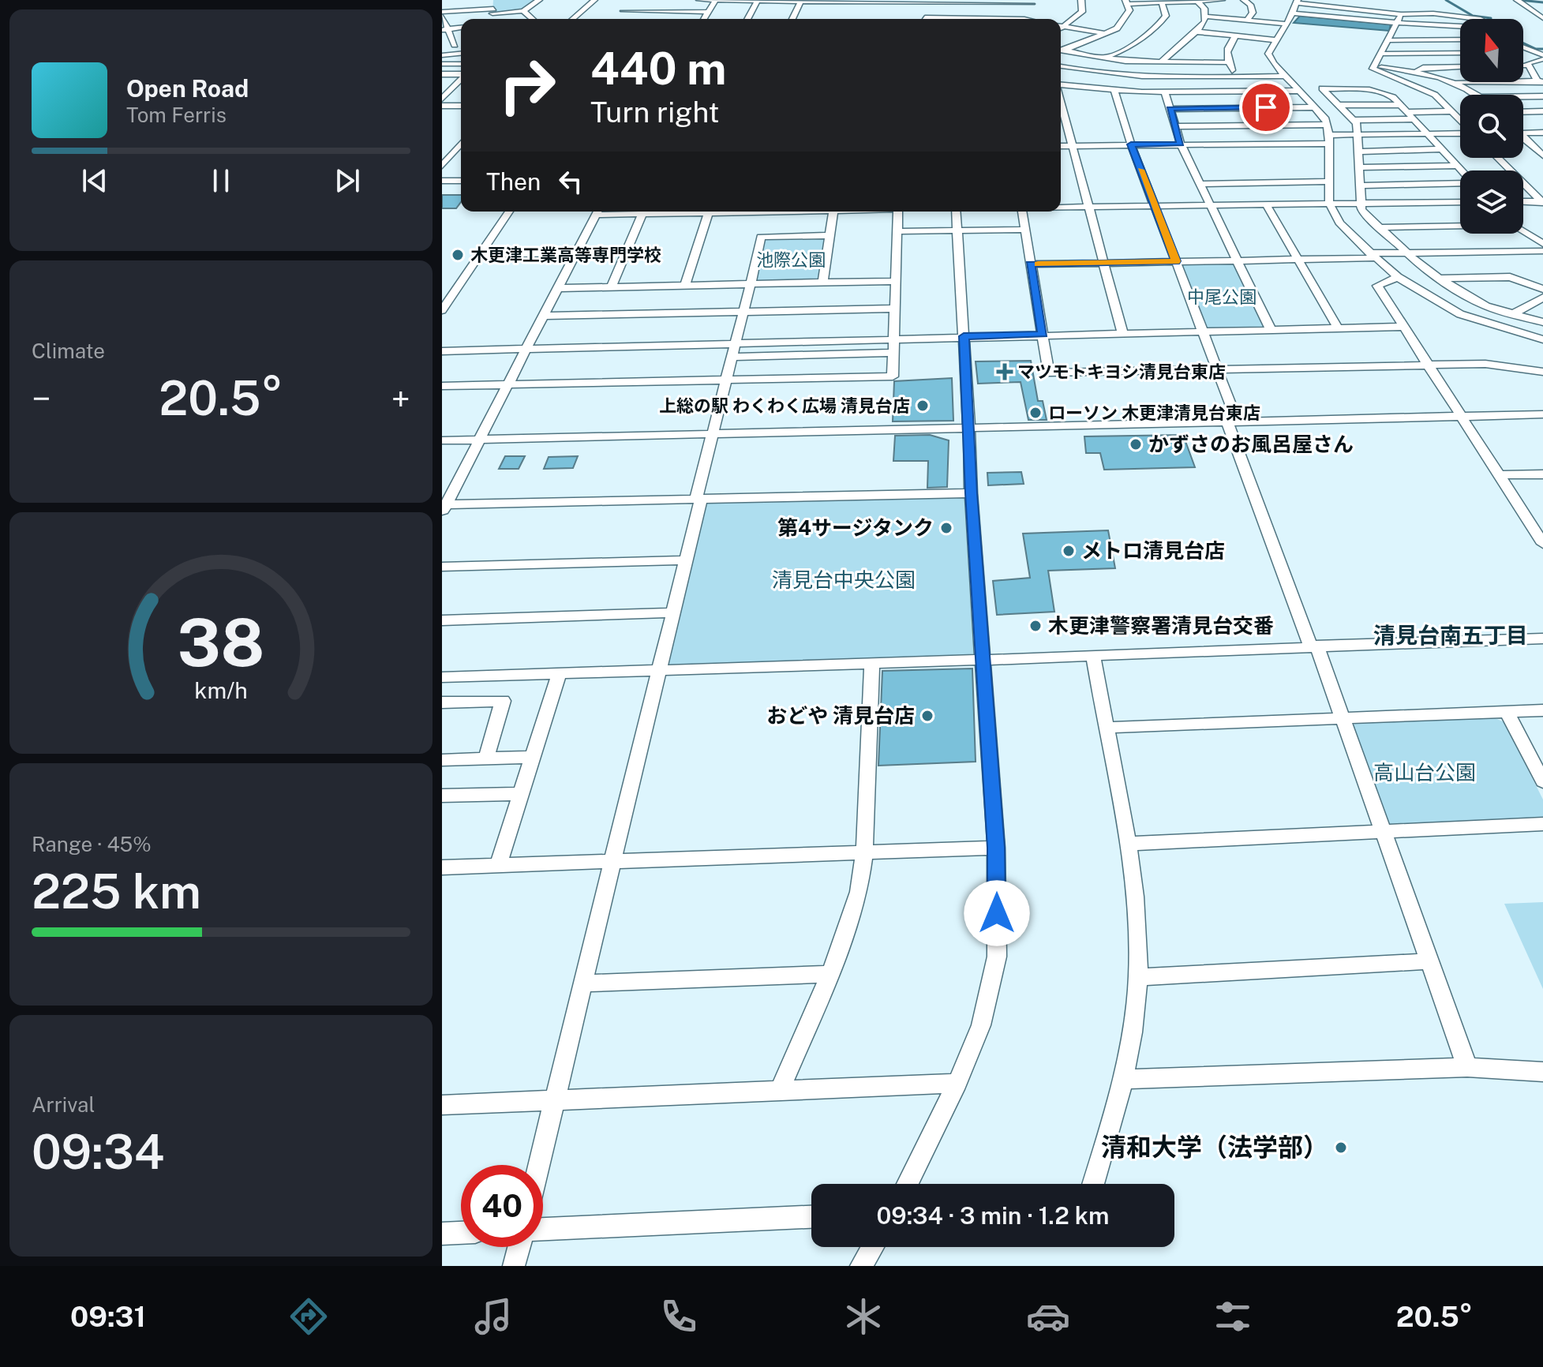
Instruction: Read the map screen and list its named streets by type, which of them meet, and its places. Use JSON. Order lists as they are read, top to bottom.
{
  "districts": ["清見台南五丁目"],
  "parks": [
    "池際公園",
    "中尾公園",
    "清見台中央公園",
    "高山台公園"
  ],
  "places": {
    "other": [
      "木更津工業高等専門学校",
      "上総の駅 わくわく広場 清見台店",
      "ローソン 木更津清見台東店",
      "かずさのお風呂屋さん",
      "第4サージタンク",
      "メトロ清見台店",
      "木更津警察署清見台交番",
      "おどや 清見台店",
      "清和大学（法学部）"
    ],
    "health": ["マツモトキヨシ清見台東店"]
  },
  "north": "top",
  "page": {
    "turn": ["440 m", "Turn right"],
    "song": ["Open Road", "Tom Ferris"],
    "then": "Then",
    "tile": [
      "Climate",
      ["Range · 45%", "225 km"],
      ["Arrival", "09:34"]
    ],
    "heat": ["−", "20.5°", "+"],
    "limit": "40",
    "trip": "09:34 · 3 min · 1.2 km",
    "tabs": ["09:31", "20.5°"],
    "gauge": ["38", "km/h"]
  }
}
